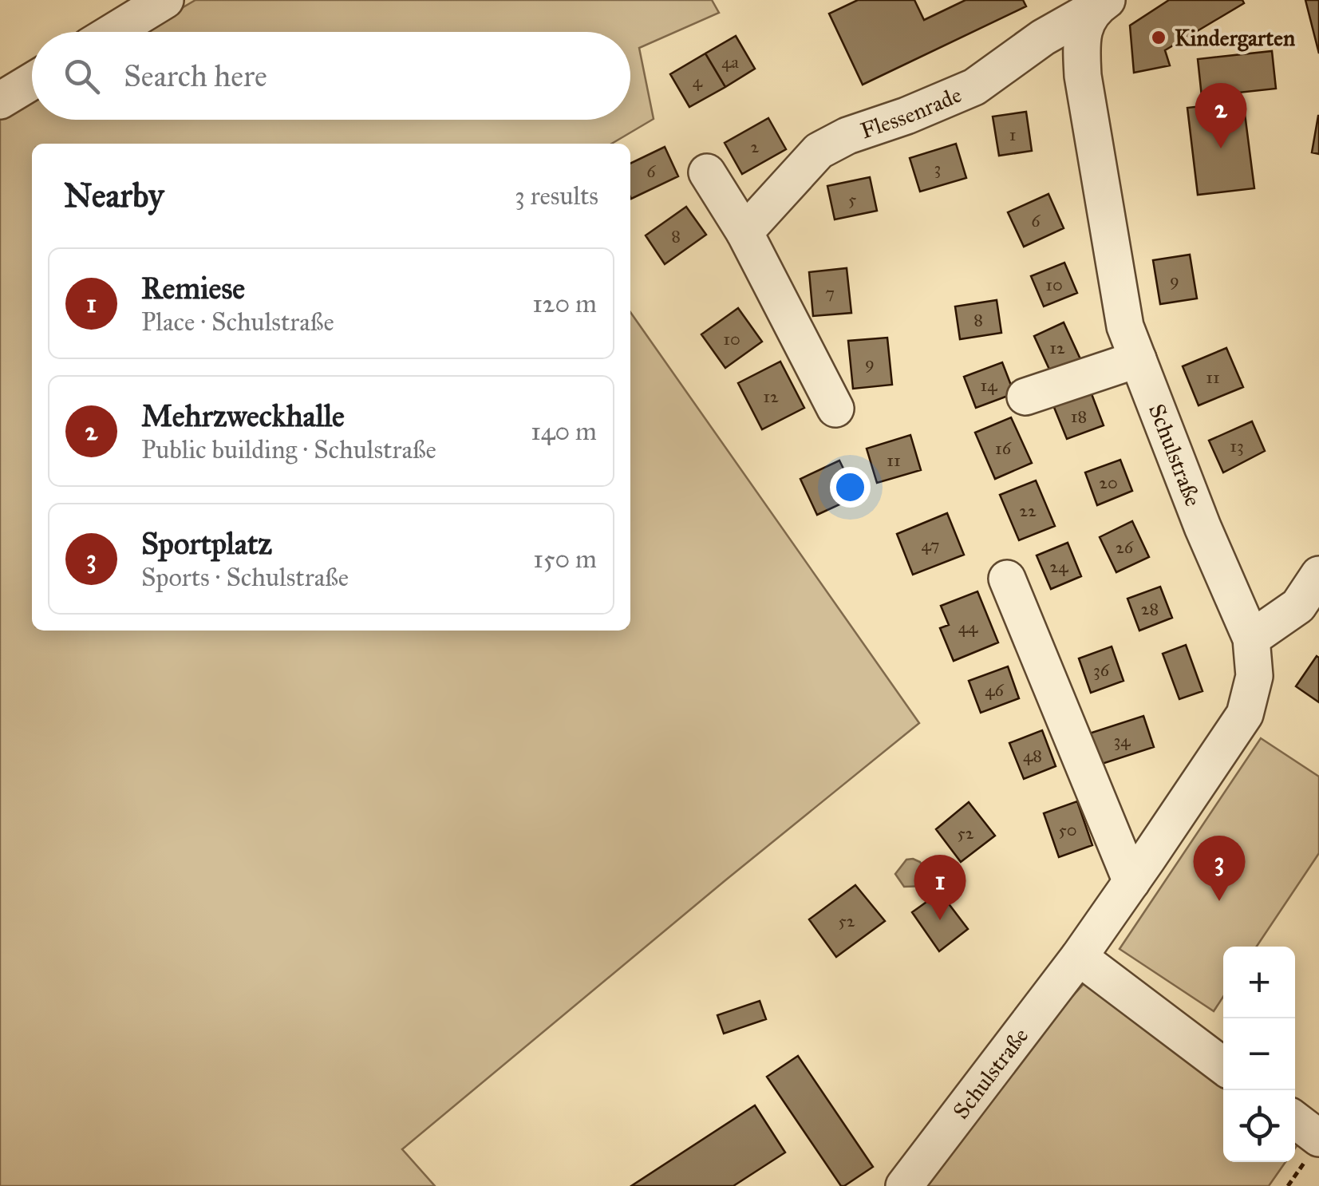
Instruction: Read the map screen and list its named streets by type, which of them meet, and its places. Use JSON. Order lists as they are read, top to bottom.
{
  "streets": {
    "street": ["Flessenrade", "Schulstraße"]
  },
  "crossings": [
    ["Flessenrade", "Schulstraße"]
  ],
  "places": ["Kindergarten"],
  "house_numbers": [
    "4a",
    "4",
    "1",
    "2",
    "3",
    "6",
    "5",
    "6",
    "8",
    "9",
    "10",
    "7",
    "8",
    "10",
    "12",
    "9",
    "11",
    "14",
    "12",
    "18",
    "13",
    "16",
    "11",
    "20",
    "22",
    "47",
    "26",
    "24",
    "28",
    "44",
    "36",
    "46",
    "34",
    "48",
    "50",
    "52",
    "52"
  ],
  "page": {
    "search": "Search here",
    "pins": ["2", "3", "1"],
    "heading": ["Nearby", "3 results"],
    "list": [
      {
        "mark": "1",
        "name": "Remiese",
        "note": "Place · Schulstraße",
        "value": "120 m"
      },
      {
        "mark": "2",
        "name": "Mehrzweckhalle",
        "note": "Public building · Schulstraße",
        "value": "140 m"
      },
      {
        "mark": "3",
        "name": "Sportplatz",
        "note": "Sports · Schulstraße",
        "value": "150 m"
      }
    ],
    "map_buttons": ["+", "−"]
  }
}
